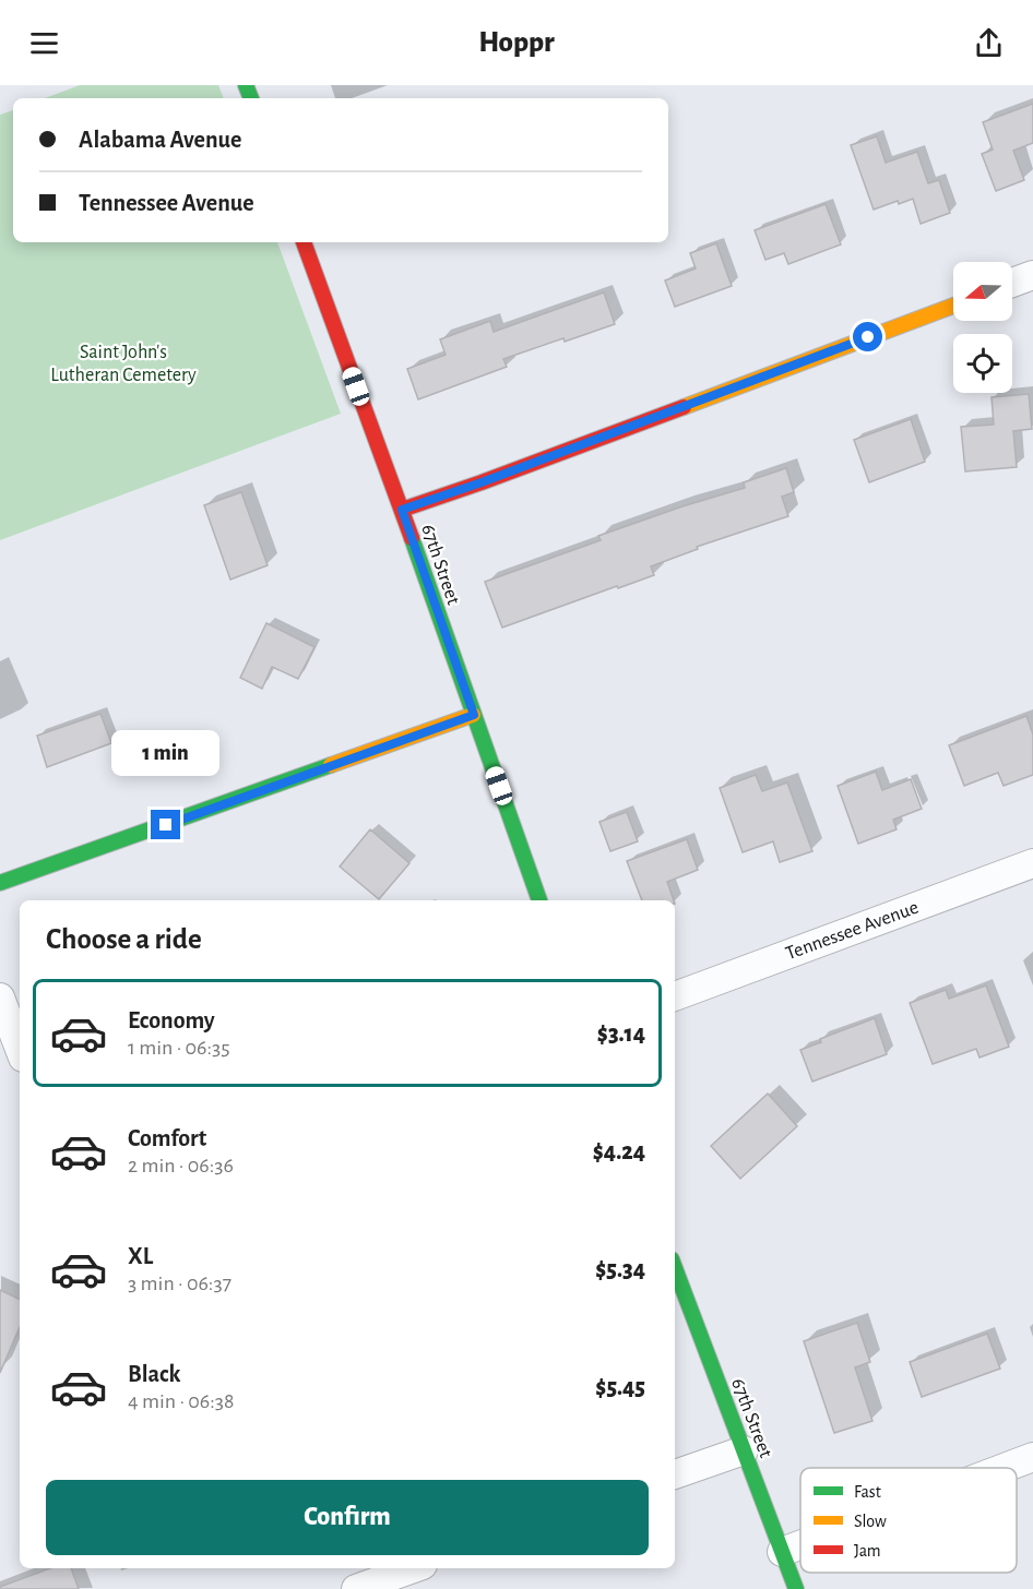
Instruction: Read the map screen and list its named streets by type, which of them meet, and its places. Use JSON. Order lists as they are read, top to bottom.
{
  "streets": {
    "street": ["67th Street", "Tennessee Avenue"]
  },
  "parks": ["Saint John's Lutheran Cemetery"],
  "legend": ["Fast", "Slow", "Jam"],
  "north": "left",
  "page": {
    "header": "Hoppr",
    "banner": ["Alabama Avenue", "Tennessee Avenue"],
    "bubble": "1 min",
    "heading": "Choose a ride",
    "list": [
      {
        "name": "Economy",
        "note": "1 min · 06:35",
        "value": "$3.14"
      },
      {
        "name": "Comfort",
        "note": "2 min · 06:36",
        "value": "$4.24"
      },
      {
        "name": "XL",
        "note": "3 min · 06:37",
        "value": "$5.34"
      },
      {
        "name": "Black",
        "note": "4 min · 06:38",
        "value": "$5.45"
      }
    ],
    "buttons": "Confirm"
  }
}
